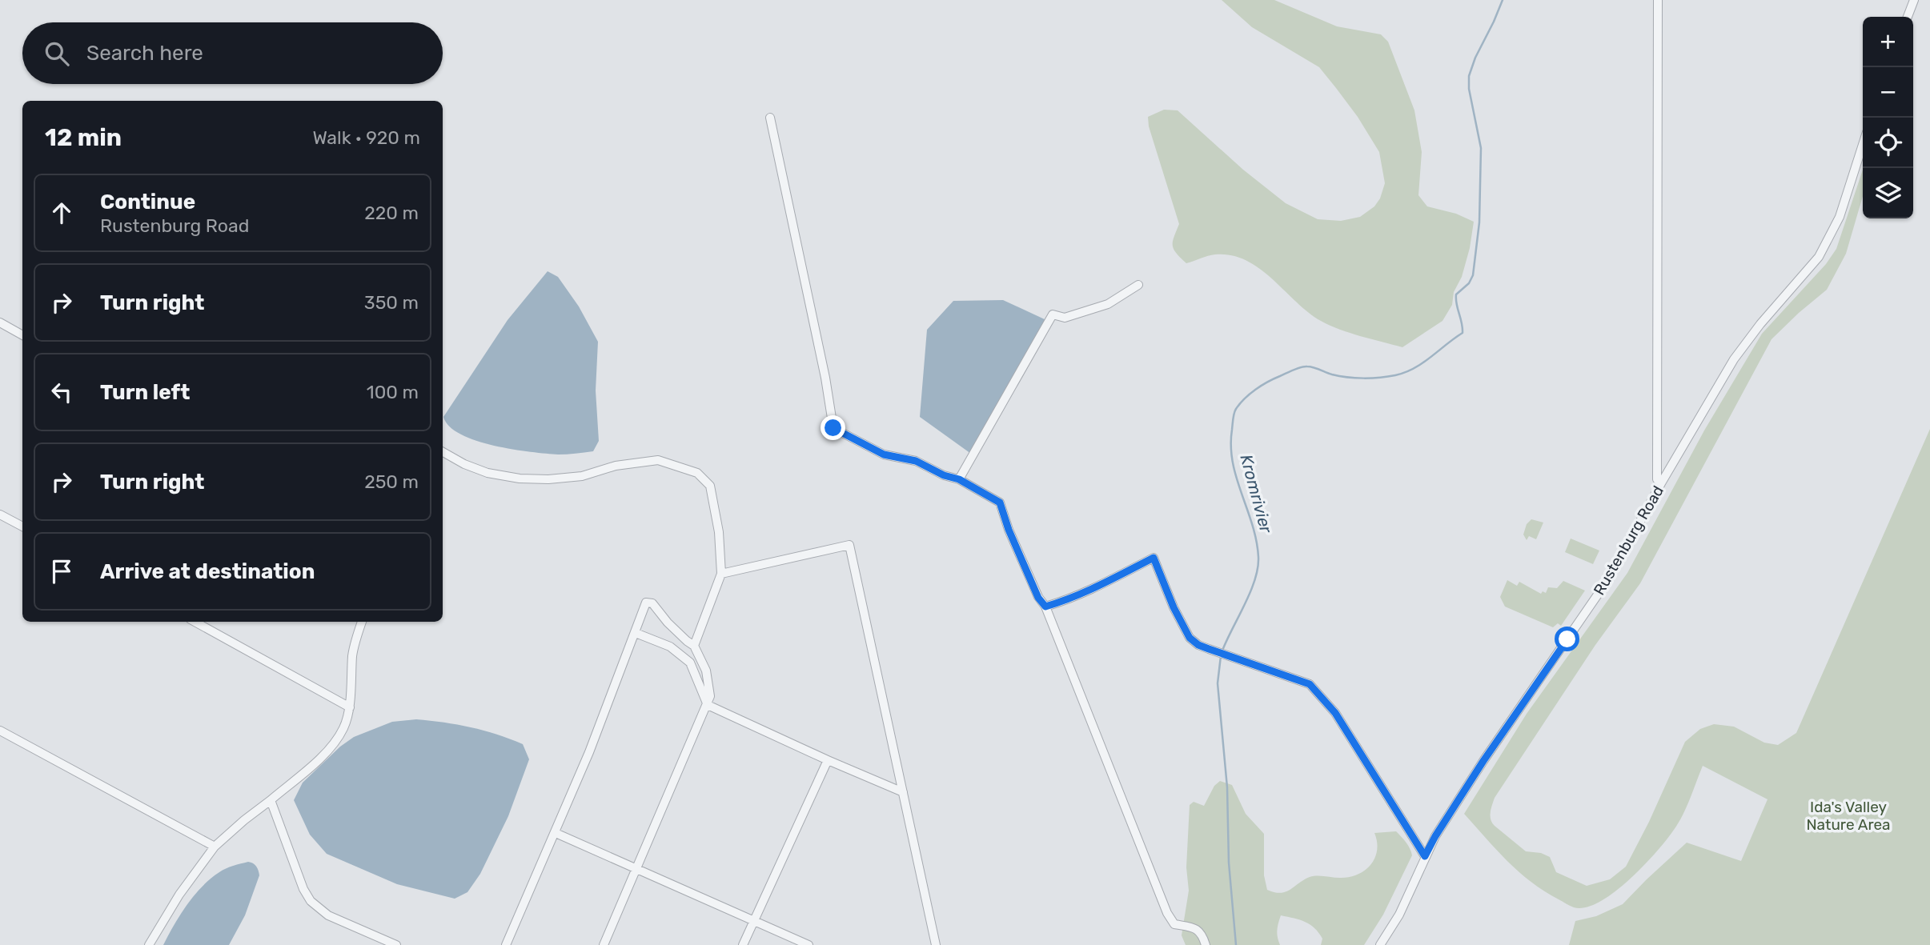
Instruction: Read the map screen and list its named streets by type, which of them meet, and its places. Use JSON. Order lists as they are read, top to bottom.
{
  "streets": {
    "street": ["Rustenburg Road"]
  },
  "water": ["Kromrivier"],
  "parks": ["Ida's Valley Nature Area"],
  "page": {
    "map_buttons": ["+", "−"],
    "search": "Search here",
    "heading": ["12 min", "Walk · 920 m"],
    "list": [
      ["Continue", "Rustenburg Road", "220 m"],
      ["Turn right", "350 m"],
      ["Turn left", "100 m"],
      ["Turn right", "250 m"],
      "Arrive at destination"
    ]
  }
}
